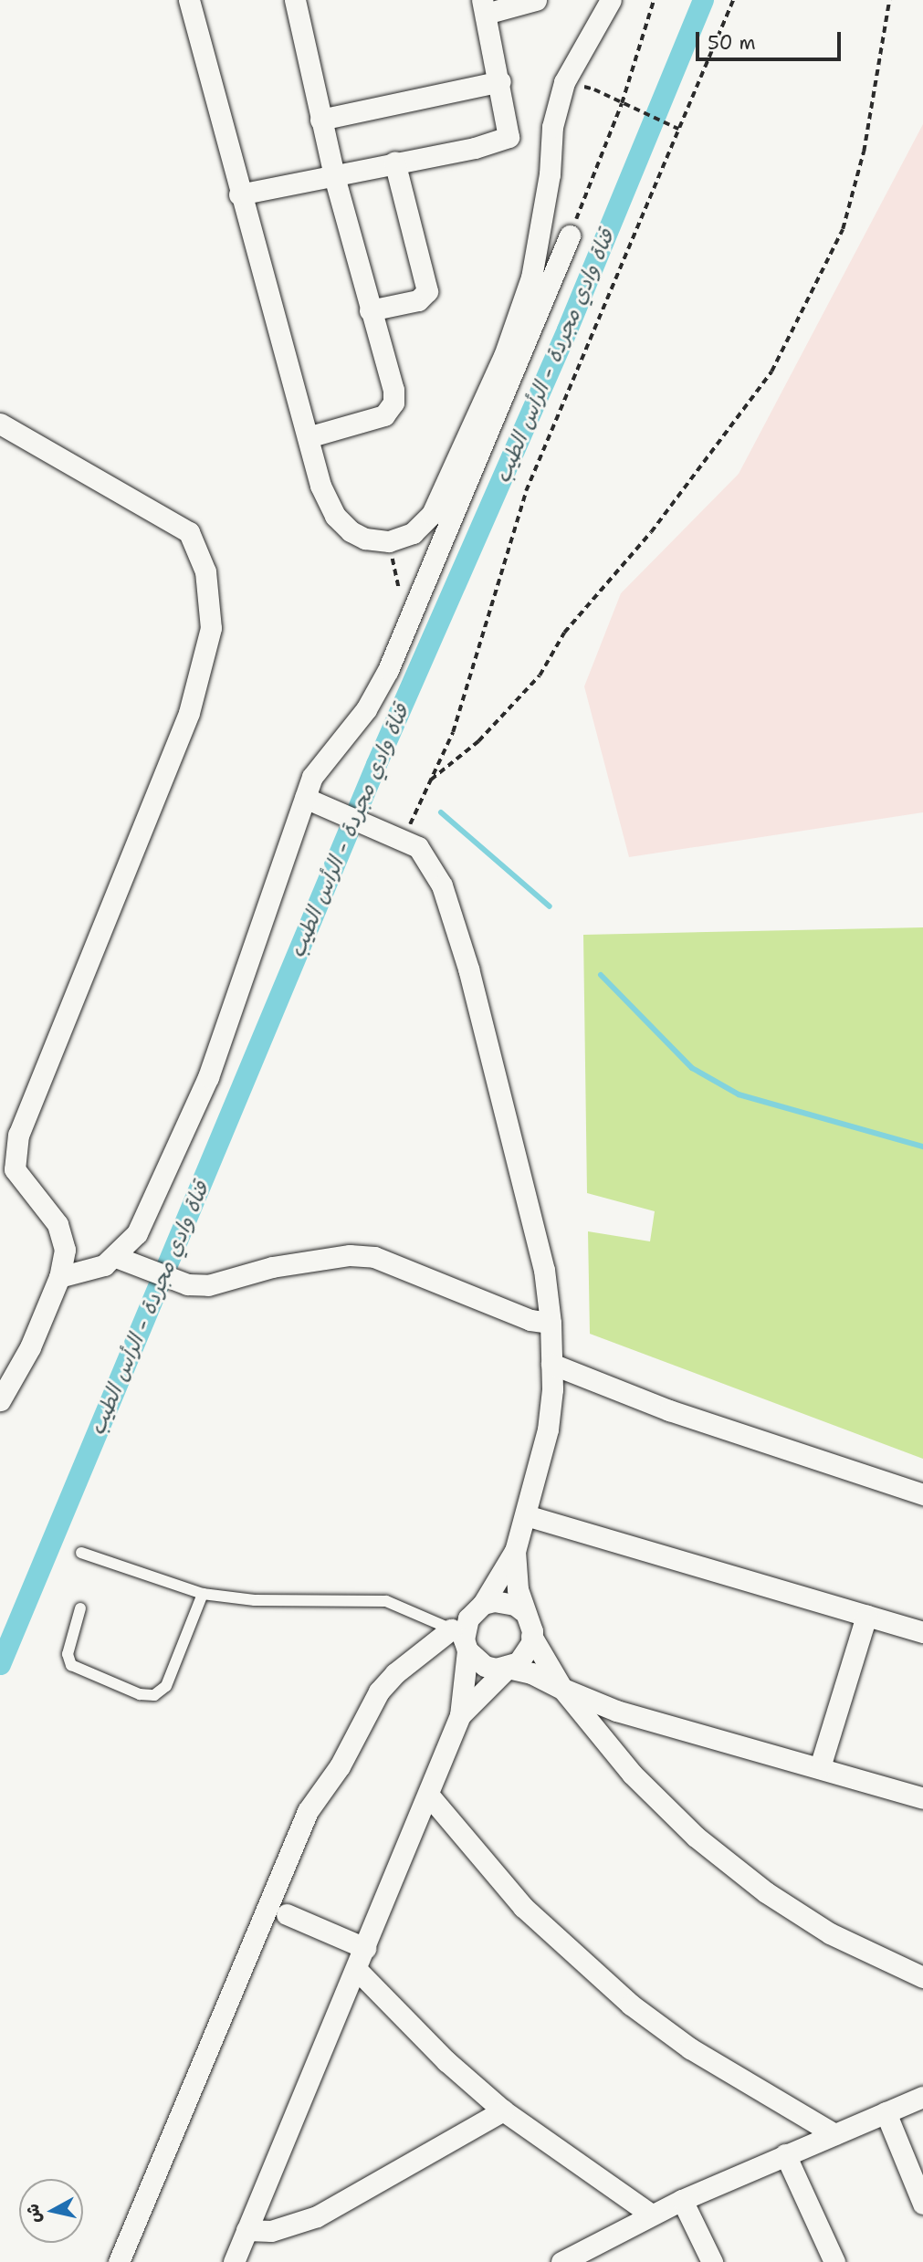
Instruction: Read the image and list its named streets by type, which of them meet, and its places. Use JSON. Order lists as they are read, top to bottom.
{
  "water": ["قناة وادي مجردة - الرأس الطيب"],
  "scale_bar": "50 m",
  "north": "left"
}
